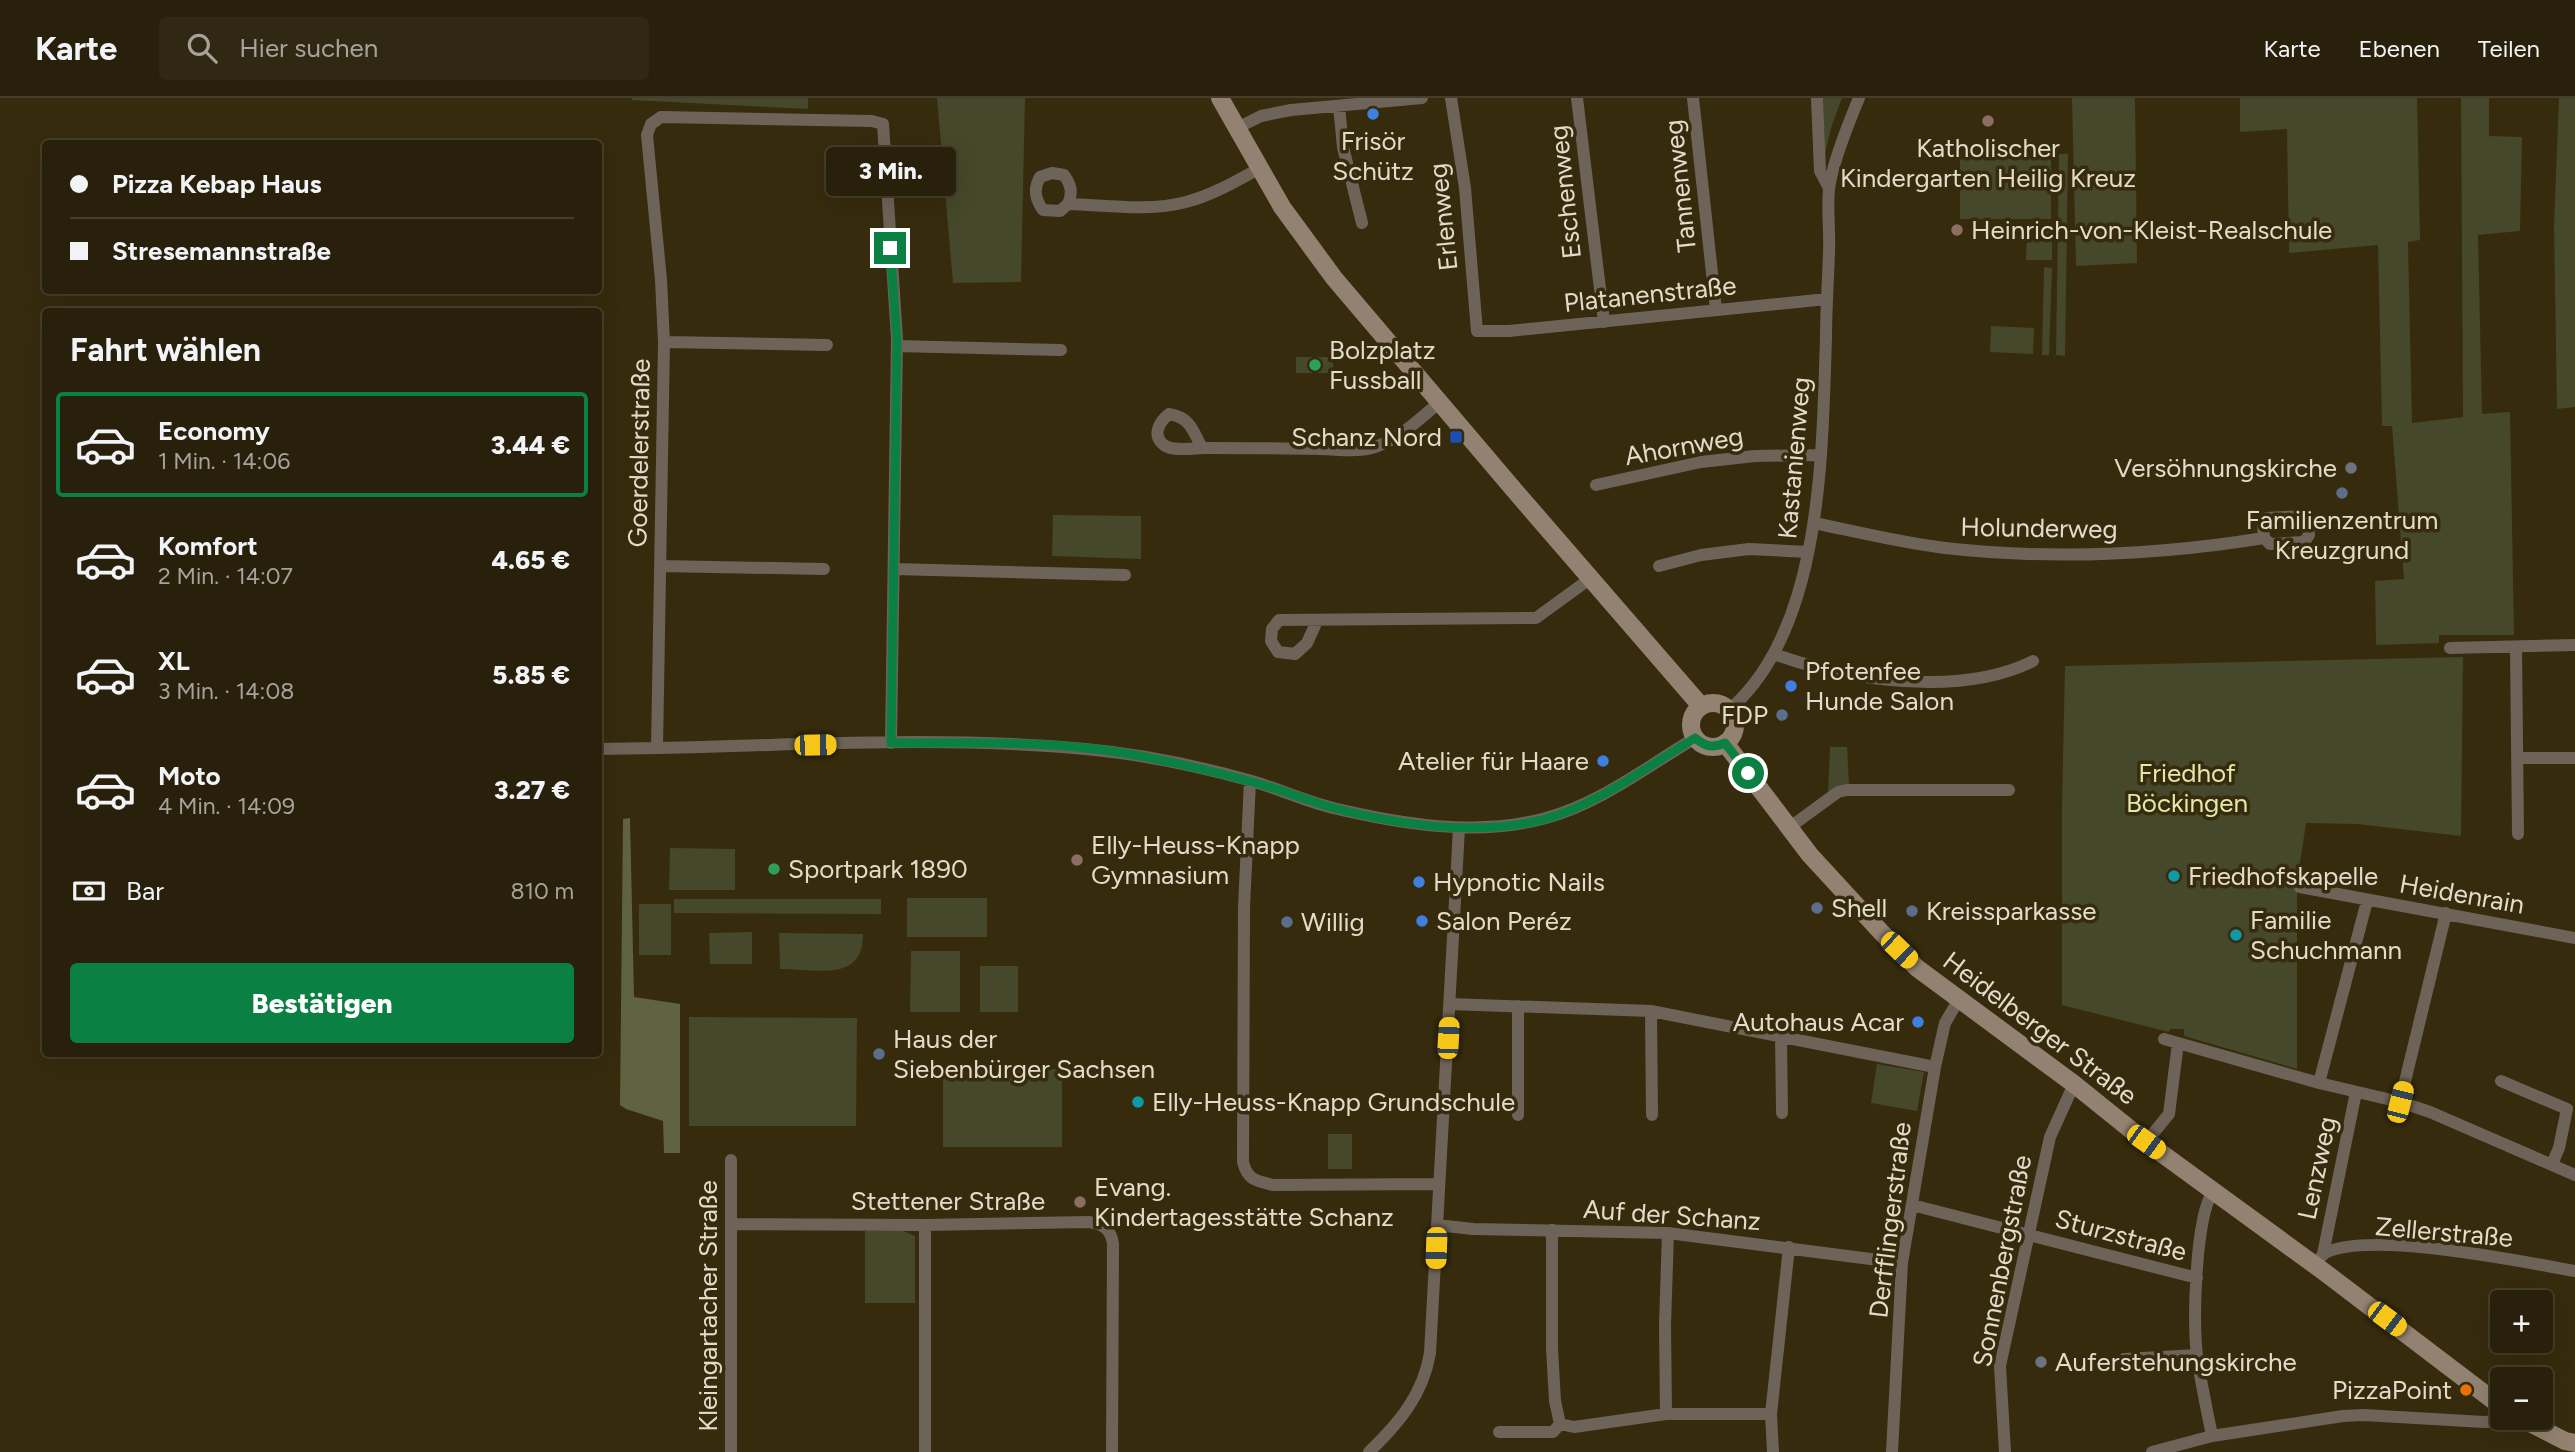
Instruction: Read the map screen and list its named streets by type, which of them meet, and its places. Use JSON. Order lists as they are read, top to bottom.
{
  "streets": {
    "main road": ["Heidelberger Straße"],
    "street": [
      "Tannenweg",
      "Eschenweg",
      "Erlenweg",
      "Platanenstraße",
      "Ahornweg",
      "Goerdelerstraße",
      "Kastanienweg",
      "Holunderweg",
      "Heidenrain",
      "Lenzweg",
      "Stettener Straße",
      "Auf der Schanz",
      "Derfflingerstraße",
      "Zellerstraße",
      "Sturzstraße",
      "Sonnenbergstraße",
      "Kleingartacher Straße"
    ]
  },
  "crossings": [
    ["Tannenweg", "Platanenstraße"],
    ["Eschenweg", "Platanenstraße"],
    ["Erlenweg", "Platanenstraße"],
    ["Platanenstraße", "Kastanienweg"],
    ["Ahornweg", "Kastanienweg"],
    ["Kastanienweg", "Holunderweg"],
    ["Kastanienweg", "Heidelberger Straße"],
    ["Heidelberger Straße", "Lenzweg"],
    ["Heidelberger Straße", "Derfflingerstraße"],
    ["Heidelberger Straße", "Zellerstraße"],
    ["Heidelberger Straße", "Sonnenbergstraße"],
    ["Lenzweg", "Zellerstraße"],
    ["Stettener Straße", "Kleingartacher Straße"],
    ["Auf der Schanz", "Derfflingerstraße"],
    ["Derfflingerstraße", "Sturzstraße"],
    ["Sturzstraße", "Sonnenbergstraße"]
  ],
  "parks": ["Friedhof Böckingen"],
  "places": {
    "other": [
      "Frisör Schütz",
      "Katholischer Kindergarten Heilig Kreuz",
      "Heinrich-von-Kleist-Realschule",
      "Bolzplatz Fussball",
      "Versöhnungskirche",
      "Familienzentrum Kreuzgrund",
      "Pfotenfee Hunde Salon",
      "FDP",
      "Atelier für Haare",
      "Elly-Heuss-Knapp Gymnasium",
      "Sportpark 1890",
      "Friedhofskapelle",
      "Hypnotic Nails",
      "Shell",
      "Kreissparkasse",
      "Salon Peréz",
      "Willig",
      "Familie Schuchmann",
      "Autohaus Acar",
      "Haus der Siebenbürger Sachsen",
      "Elly-Heuss-Knapp Grundschule",
      "Evang. Kindertagesstätte Schanz",
      "Auferstehungskirche",
      "PizzaPoint"
    ],
    "transit": ["Schanz Nord"]
  },
  "page": {
    "header": "Karte",
    "search": "Hier suchen",
    "nav": ["Karte", "Ebenen", "Teilen"],
    "banner": ["Pizza Kebap Haus", "Stresemannstraße"],
    "bubble": "3 Min.",
    "heading": "Fahrt wählen",
    "list": [
      {
        "name": "Economy",
        "note": "1 Min. · 14:06",
        "value": "3.44 €"
      },
      {
        "name": "Komfort",
        "note": "2 Min. · 14:07",
        "value": "4.65 €"
      },
      {
        "name": "XL",
        "note": "3 Min. · 14:08",
        "value": "5.85 €"
      },
      {
        "name": "Moto",
        "note": "4 Min. · 14:09",
        "value": "3.27 €"
      }
    ],
    "pay": ["Bar", "810 m"],
    "buttons": "Bestätigen",
    "map_buttons": ["+", "−"]
  }
}
